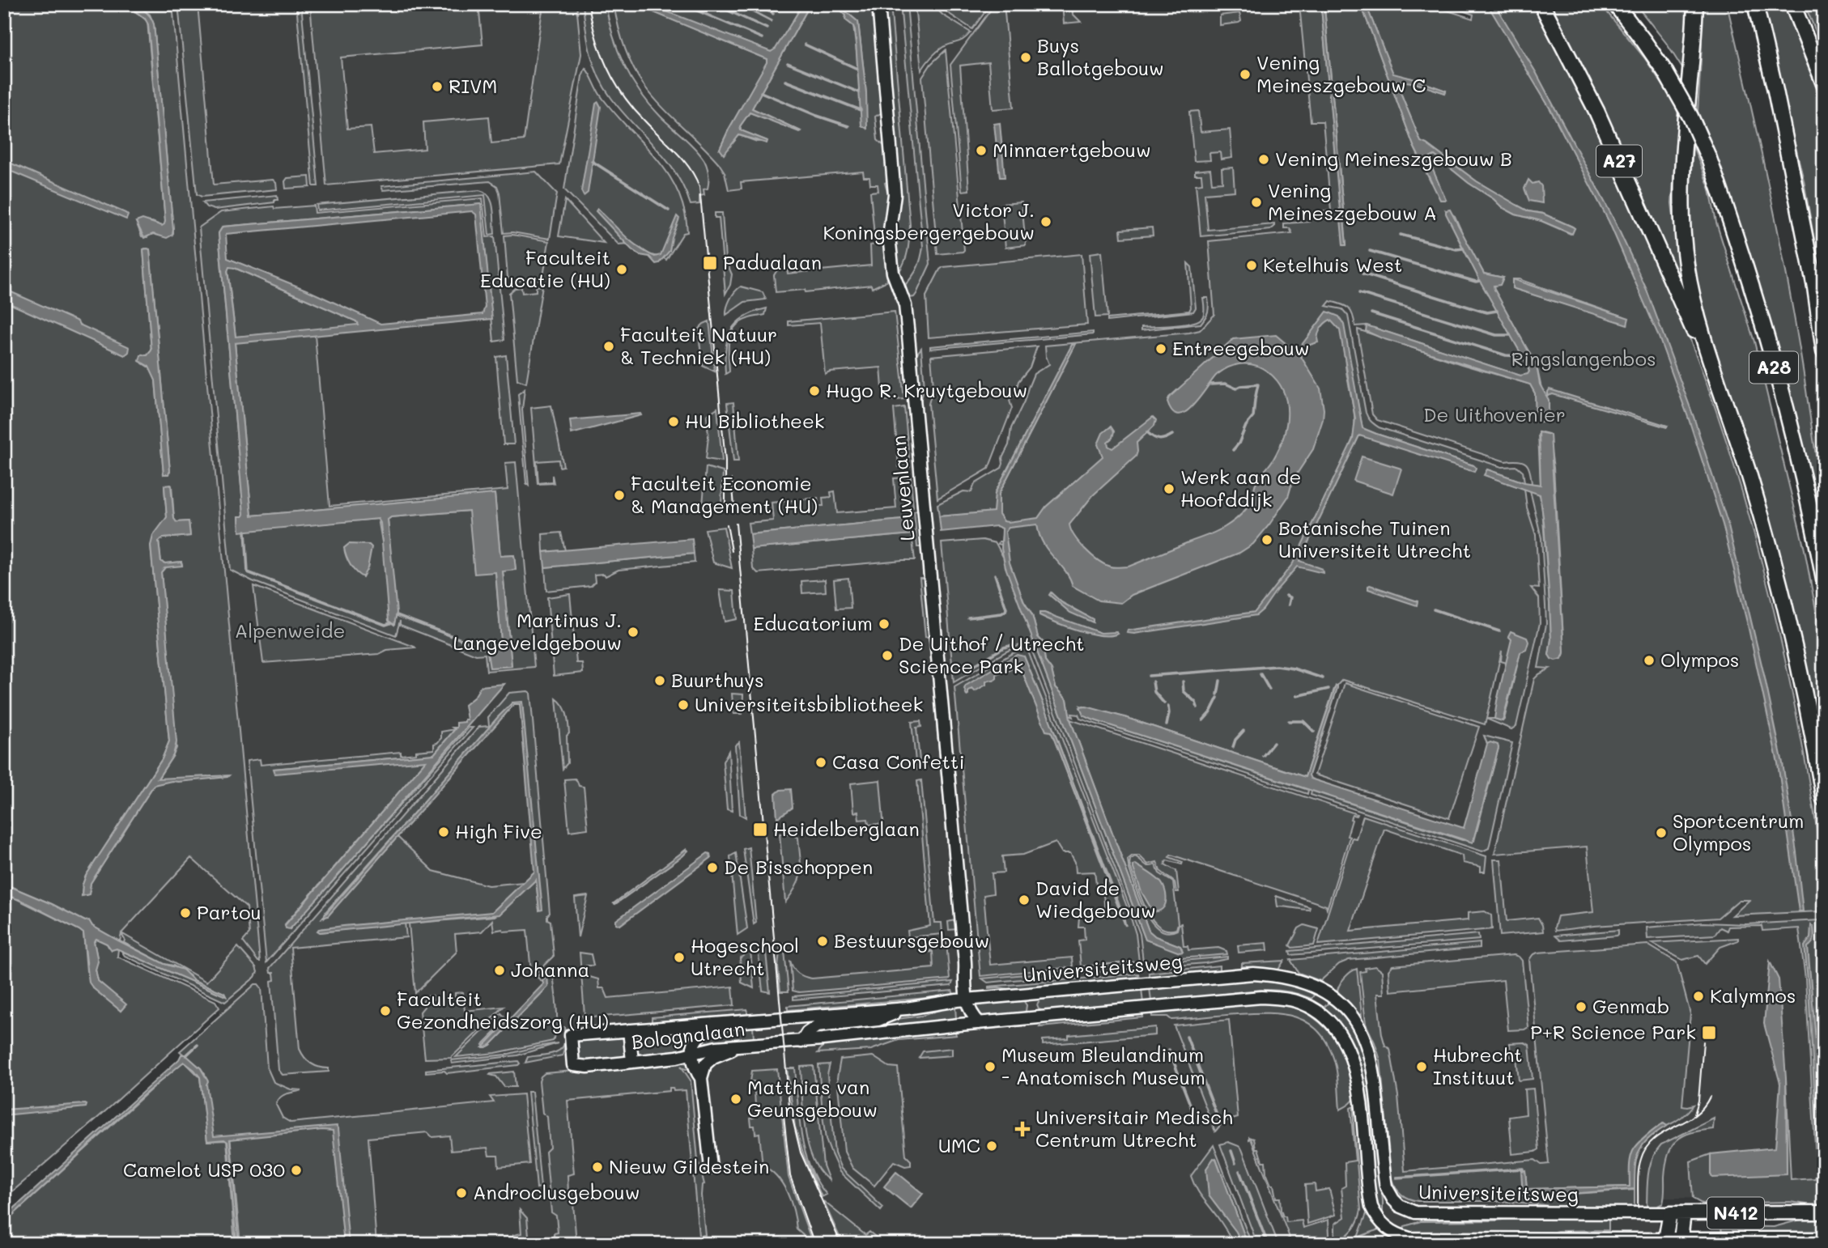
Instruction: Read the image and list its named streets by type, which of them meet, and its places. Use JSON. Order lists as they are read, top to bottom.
{
  "streets": {
    "highway": ["A27", "A28"],
    "main road": [
      "Leuvenlaan",
      "Universiteitsweg",
      "Bolognalaan",
      "N412"
    ]
  },
  "crossings": [
    ["A27", "A28"],
    ["Leuvenlaan", "Universiteitsweg"],
    ["Universiteitsweg", "Bolognalaan"]
  ],
  "parks": ["Ringslangenbos", "De Uithovenier", "Alpenweide"],
  "places": {
    "other": [
      "Buys Ballotgebouw",
      "Vening Meineszgebouw C",
      "RIVM",
      "Minnaertgebouw",
      "Vening Meineszgebouw B",
      "Vening Meineszgebouw A",
      "Victor J. Koningsbergergebouw",
      "Ketelhuis West",
      "Faculteit Educatie (HU)",
      "Faculteit Natuur & Techniek (HU)",
      "Entreegebouw",
      "Hugo R. Kruytgebouw",
      "HU Bibliotheek",
      "Werk aan de Hoofddijk",
      "Faculteit Economie & Management (HU)",
      "Botanische Tuinen Universiteit Utrecht",
      "Educatorium",
      "Martinus J. Langeveldgebouw",
      "De Uithof / Utrecht Science Park",
      "Olympos",
      "Buurthuys",
      "Universiteitsbibliotheek",
      "Casa Confetti",
      "High Five",
      "Sportcentrum Olympos",
      "De Bisschoppen",
      "David de Wiedgebouw",
      "Partou",
      "Bestuursgebouw",
      "Hogeschool Utrecht",
      "Johanna",
      "Kalymnos",
      "Genmab",
      "Faculteit Gezondheidszorg (HU)",
      "Museum Bleulandinum - Anatomisch Museum",
      "Hubrecht Instituut",
      "Matthias van Geunsgebouw",
      "UMC",
      "Nieuw Gildestein",
      "Camelot USP 030",
      "Androclusgebouw"
    ],
    "transit": ["Padualaan", "Heidelberglaan", "P+R Science Park"],
    "health": ["Universitair Medisch Centrum Utrecht"]
  }
}
